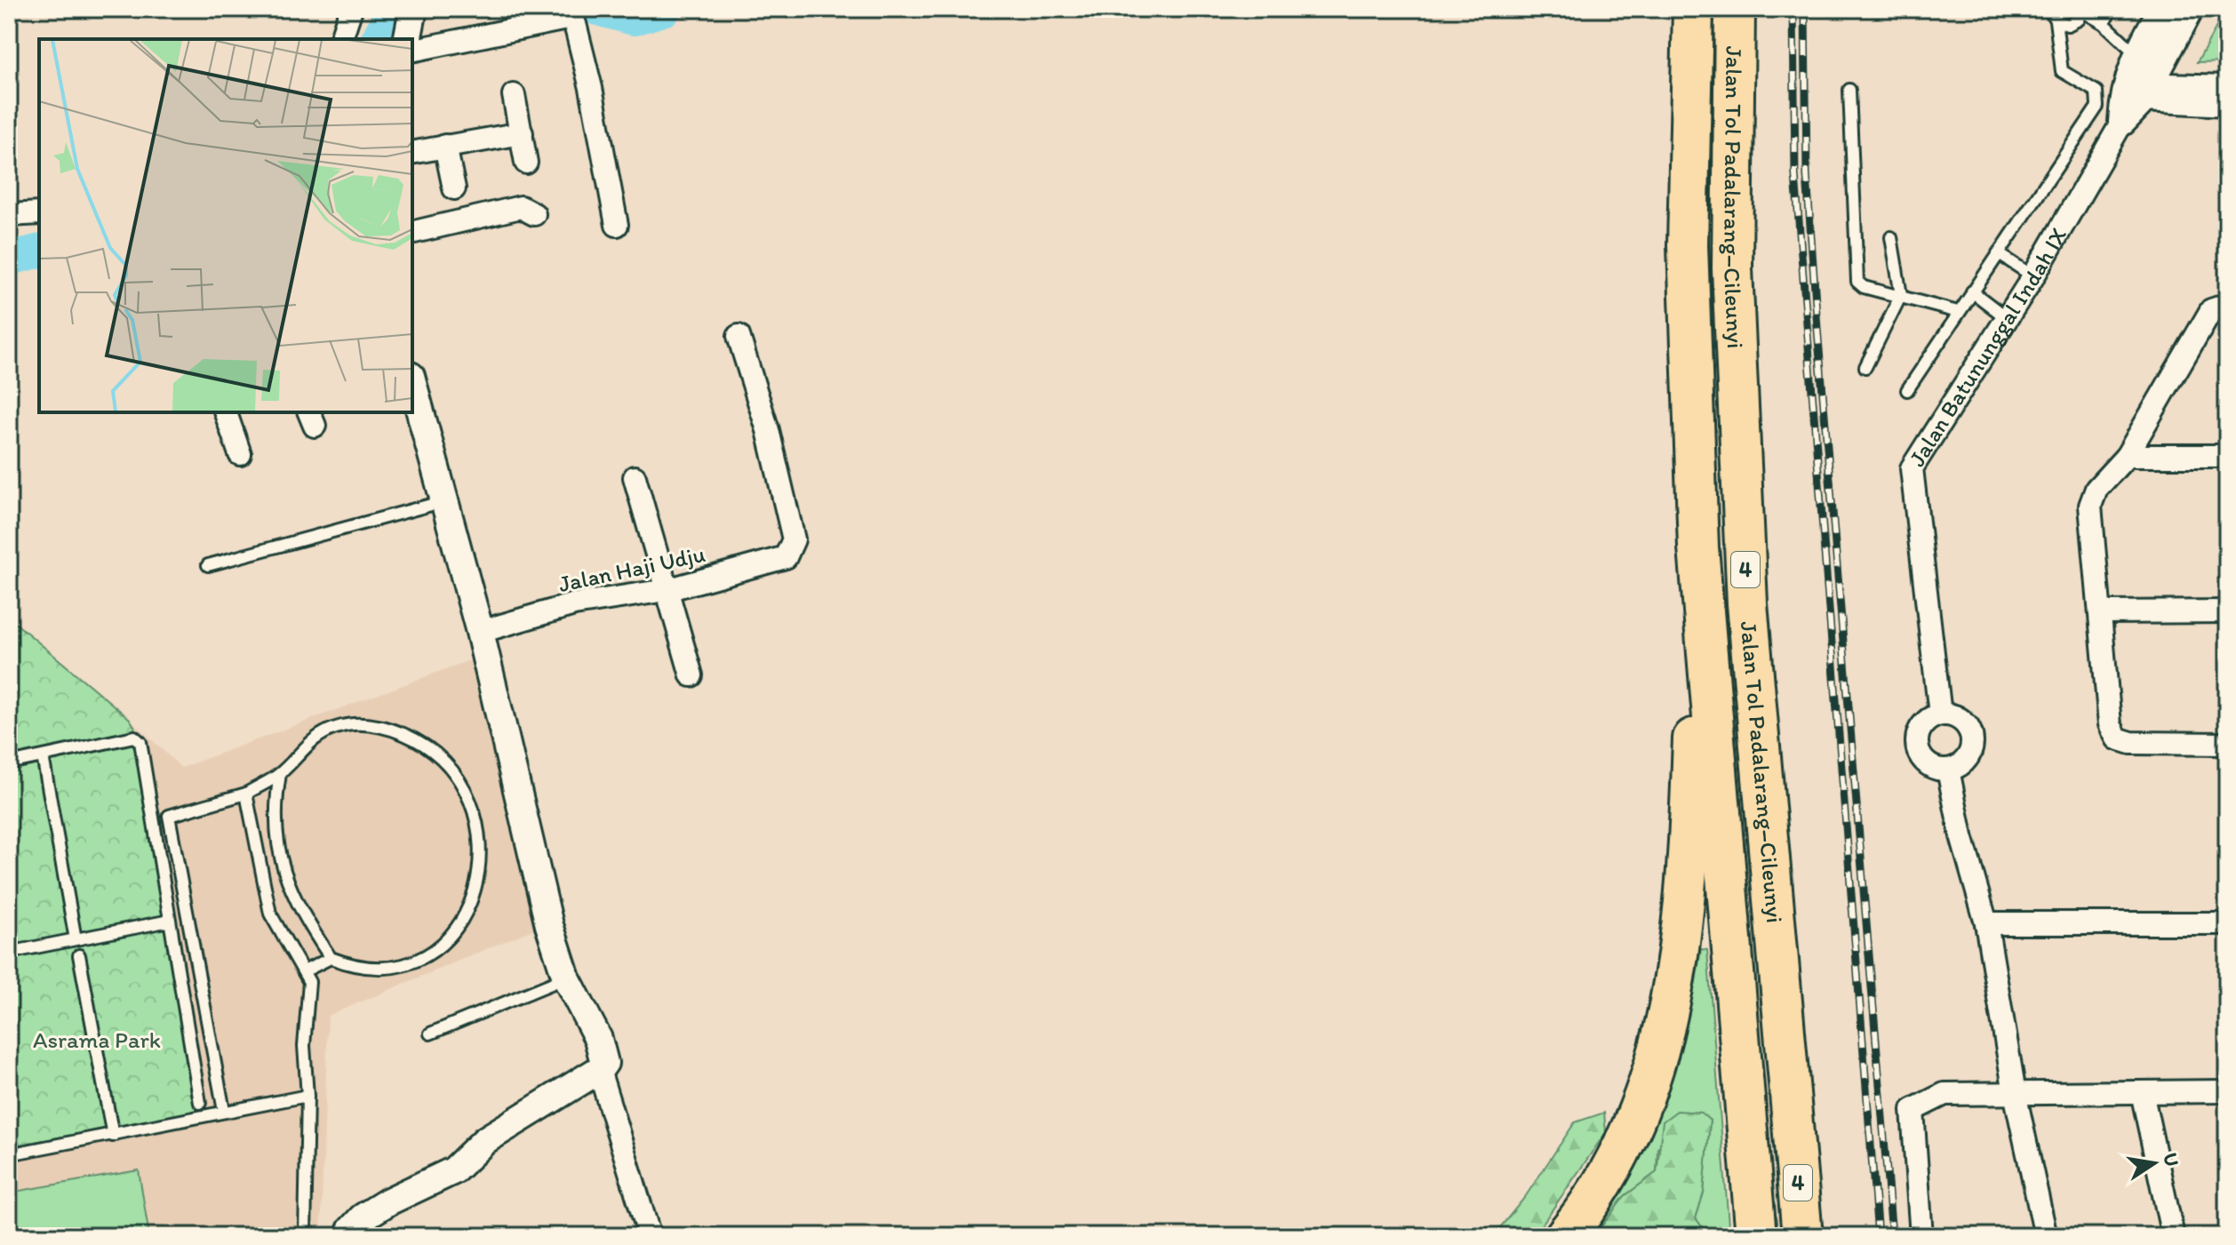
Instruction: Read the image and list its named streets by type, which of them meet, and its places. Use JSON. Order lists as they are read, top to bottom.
{
  "streets": {
    "highway": ["Jalan Tol Padalarang–Cileunyi", "4"],
    "street": ["Jalan Batununggal Indah IX", "Jalan Haji Udju"]
  },
  "parks": ["Asrama Park"],
  "north": "right"
}
